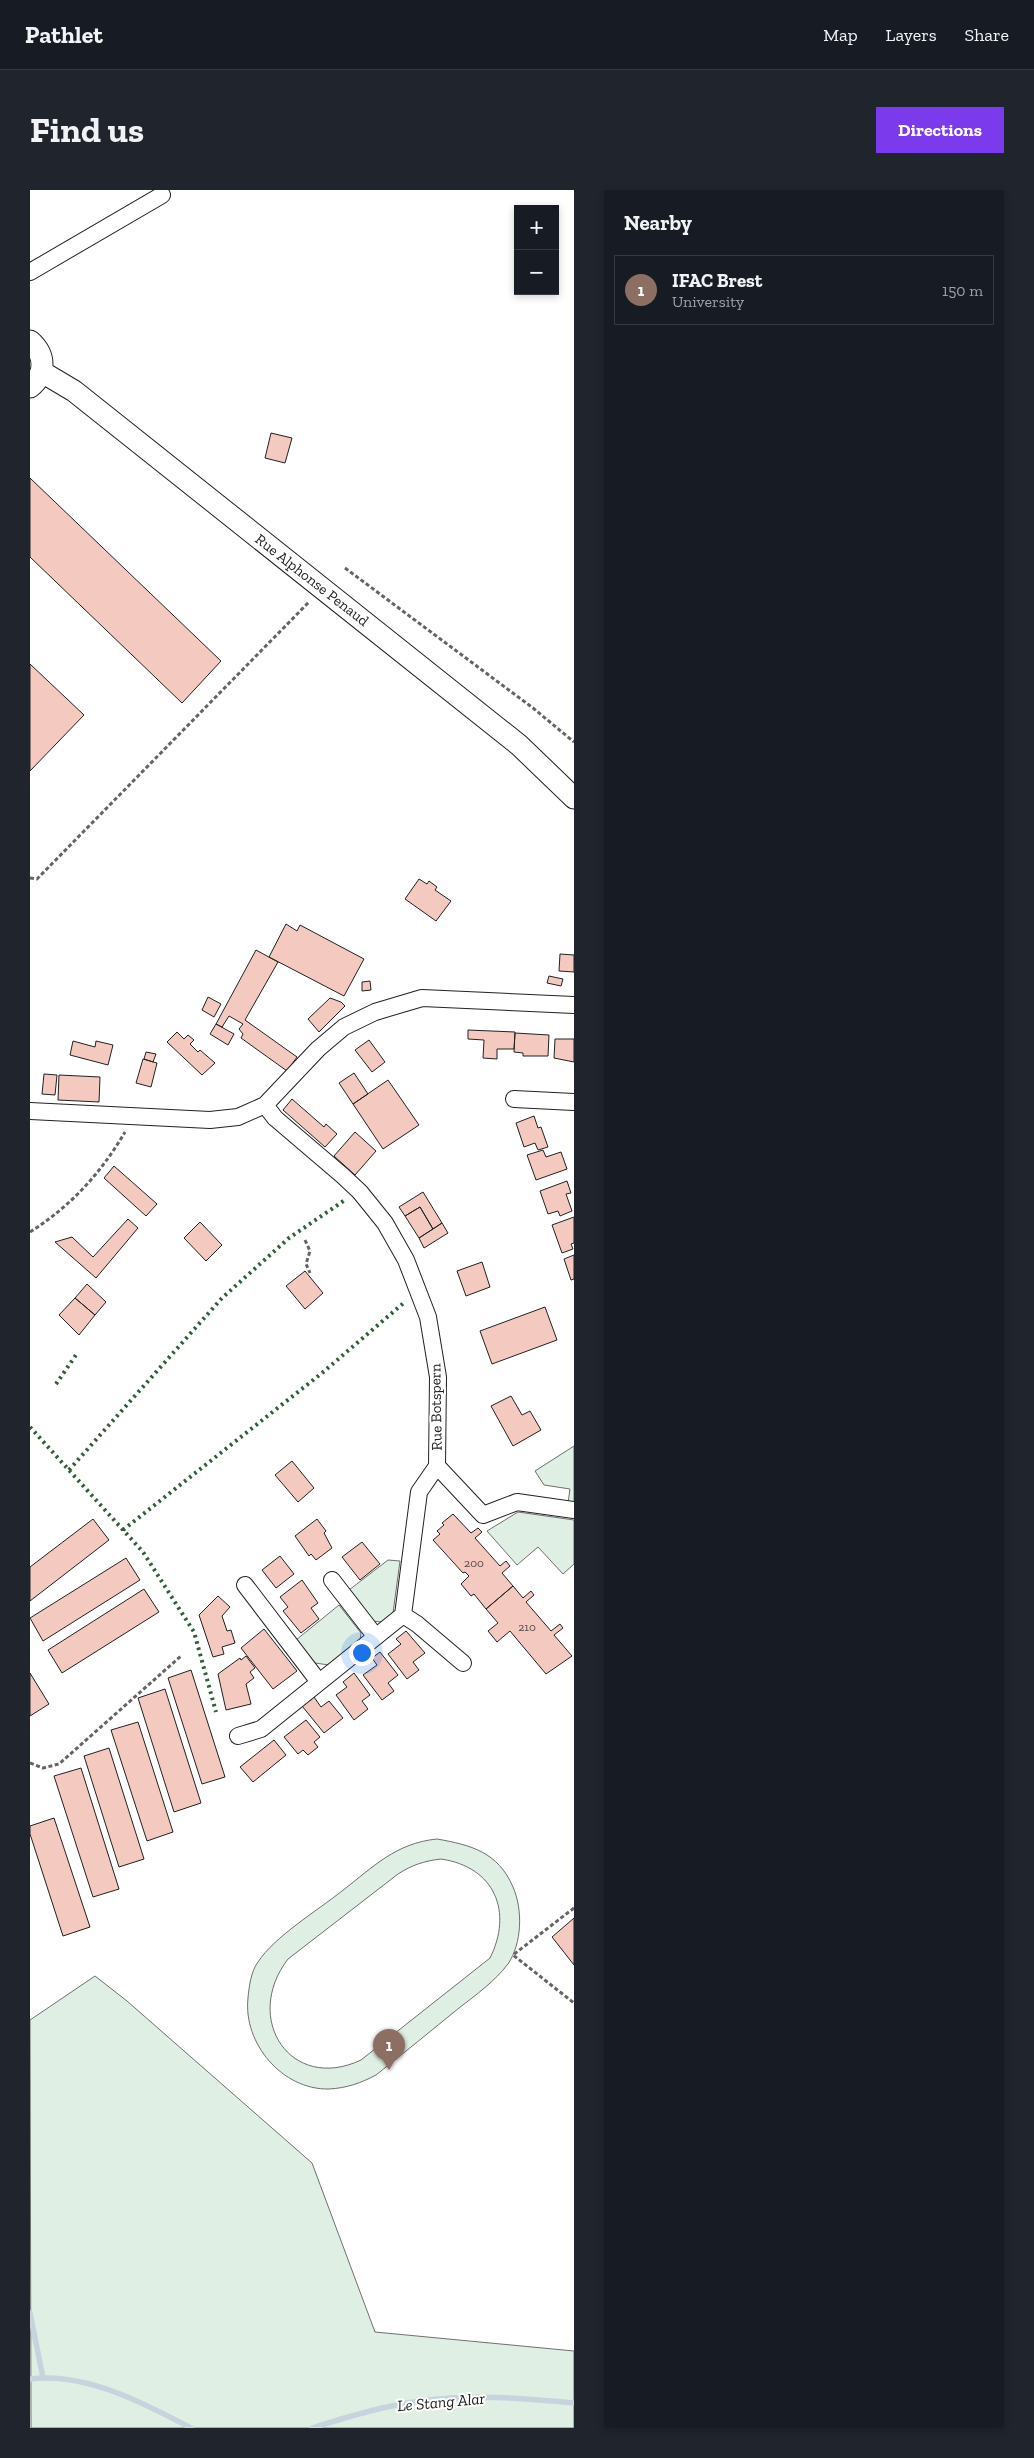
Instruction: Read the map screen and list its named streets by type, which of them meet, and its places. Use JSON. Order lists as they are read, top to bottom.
{
  "streets": {
    "street": ["Rue Alphonse Penaud", "Rue Botspern"]
  },
  "water": ["Le Stang Alar"],
  "house_numbers": ["200", "210"],
  "page": {
    "header": "Pathlet",
    "nav": ["Map", "Layers", "Share"],
    "buttons": "Directions",
    "title": "Find us",
    "heading": "Nearby",
    "map_buttons": ["+", "−"],
    "list": [
      {
        "mark": "1",
        "name": "IFAC Brest",
        "note": "University",
        "value": "150 m"
      }
    ],
    "pins": "1"
  }
}
